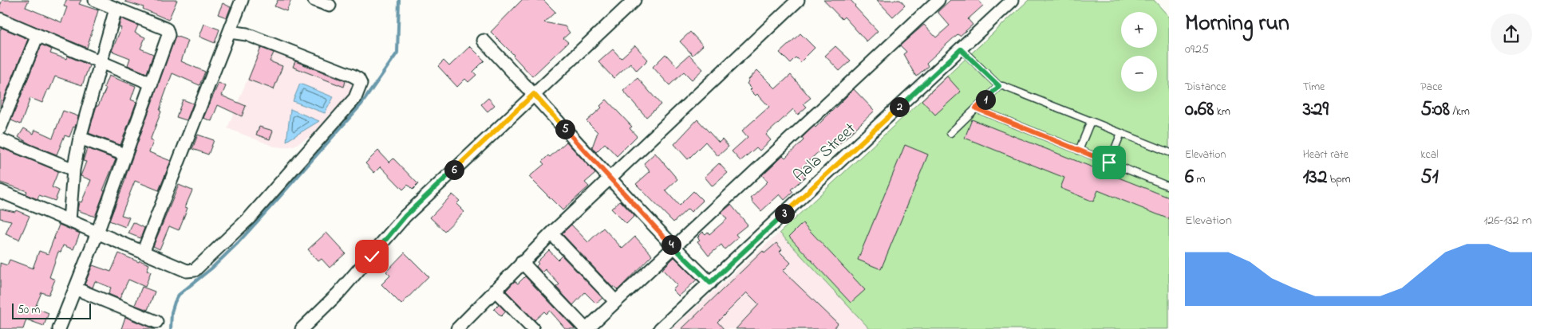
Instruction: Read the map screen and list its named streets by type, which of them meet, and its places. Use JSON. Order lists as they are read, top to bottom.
{
  "streets": {
    "street": ["Aala Street"]
  },
  "scale_bar": "50 m",
  "page": {
    "heading": ["Morning run", "09:25"],
    "map_buttons": ["+", "−"],
    "stats": [
      ["Distance", "0.68 km"],
      ["Time", "3:29"],
      ["Pace", "5:08 /km"],
      ["Elevation", "6 m"],
      ["Heart rate", "132 bpm"],
      ["kcal", "51"]
    ],
    "pins": [
      "1",
      "2",
      "5",
      "6",
      "3",
      "4"
    ],
    "chart": ["Elevation", "126–132 m"],
    "scale": "50 m"
  }
}
